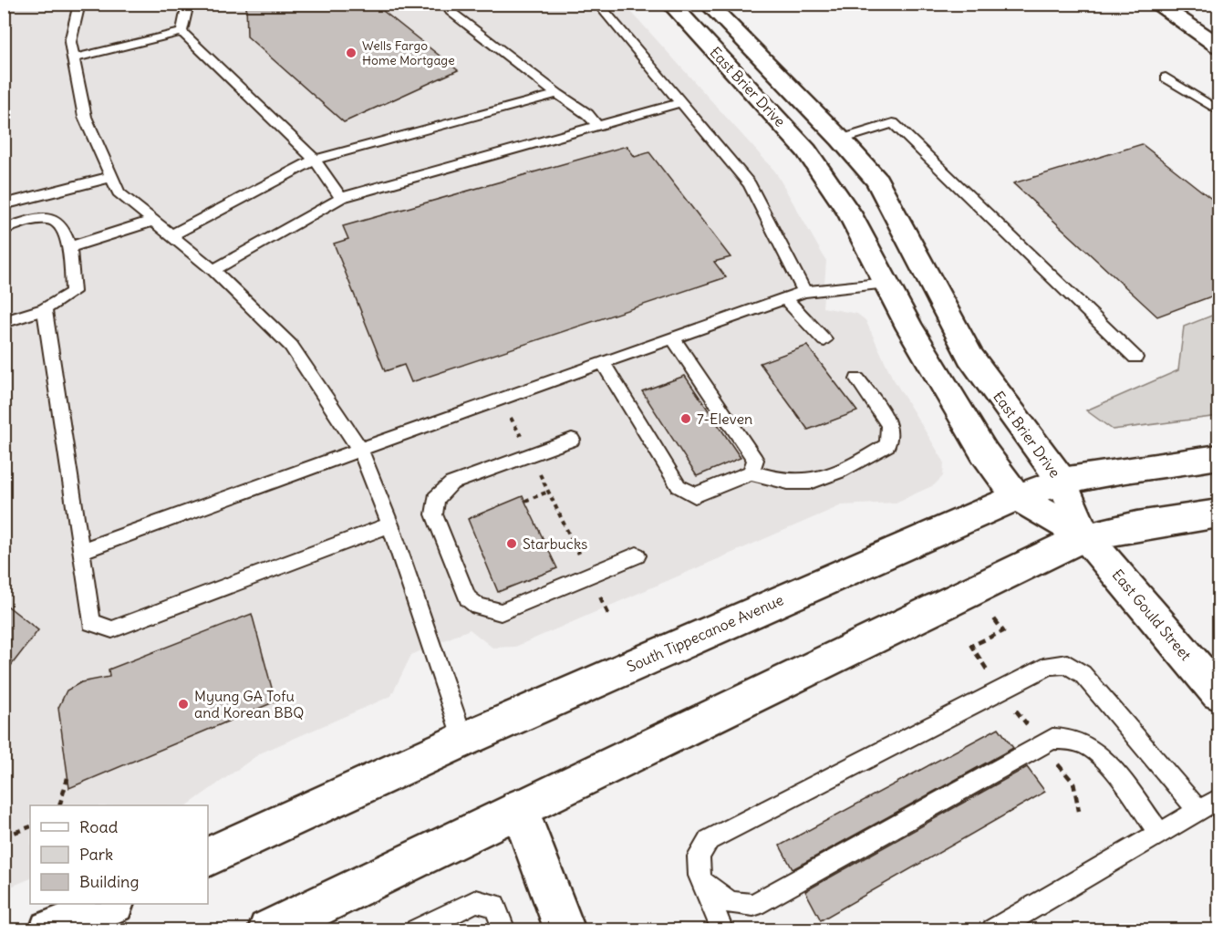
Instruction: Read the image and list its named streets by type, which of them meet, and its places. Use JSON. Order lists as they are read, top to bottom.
{
  "streets": {
    "street": ["East Brier Drive", "East Gould Street", "South Tippecanoe Avenue"]
  },
  "crossings": [
    ["East Brier Drive", "East Gould Street"],
    ["East Brier Drive", "South Tippecanoe Avenue"]
  ],
  "places": [
    "Wells Fargo Home Mortgage",
    "7-Eleven",
    "Starbucks",
    "Myung GA Tofu and Korean BBQ"
  ],
  "legend": ["Road", "Park", "Building"]
}
